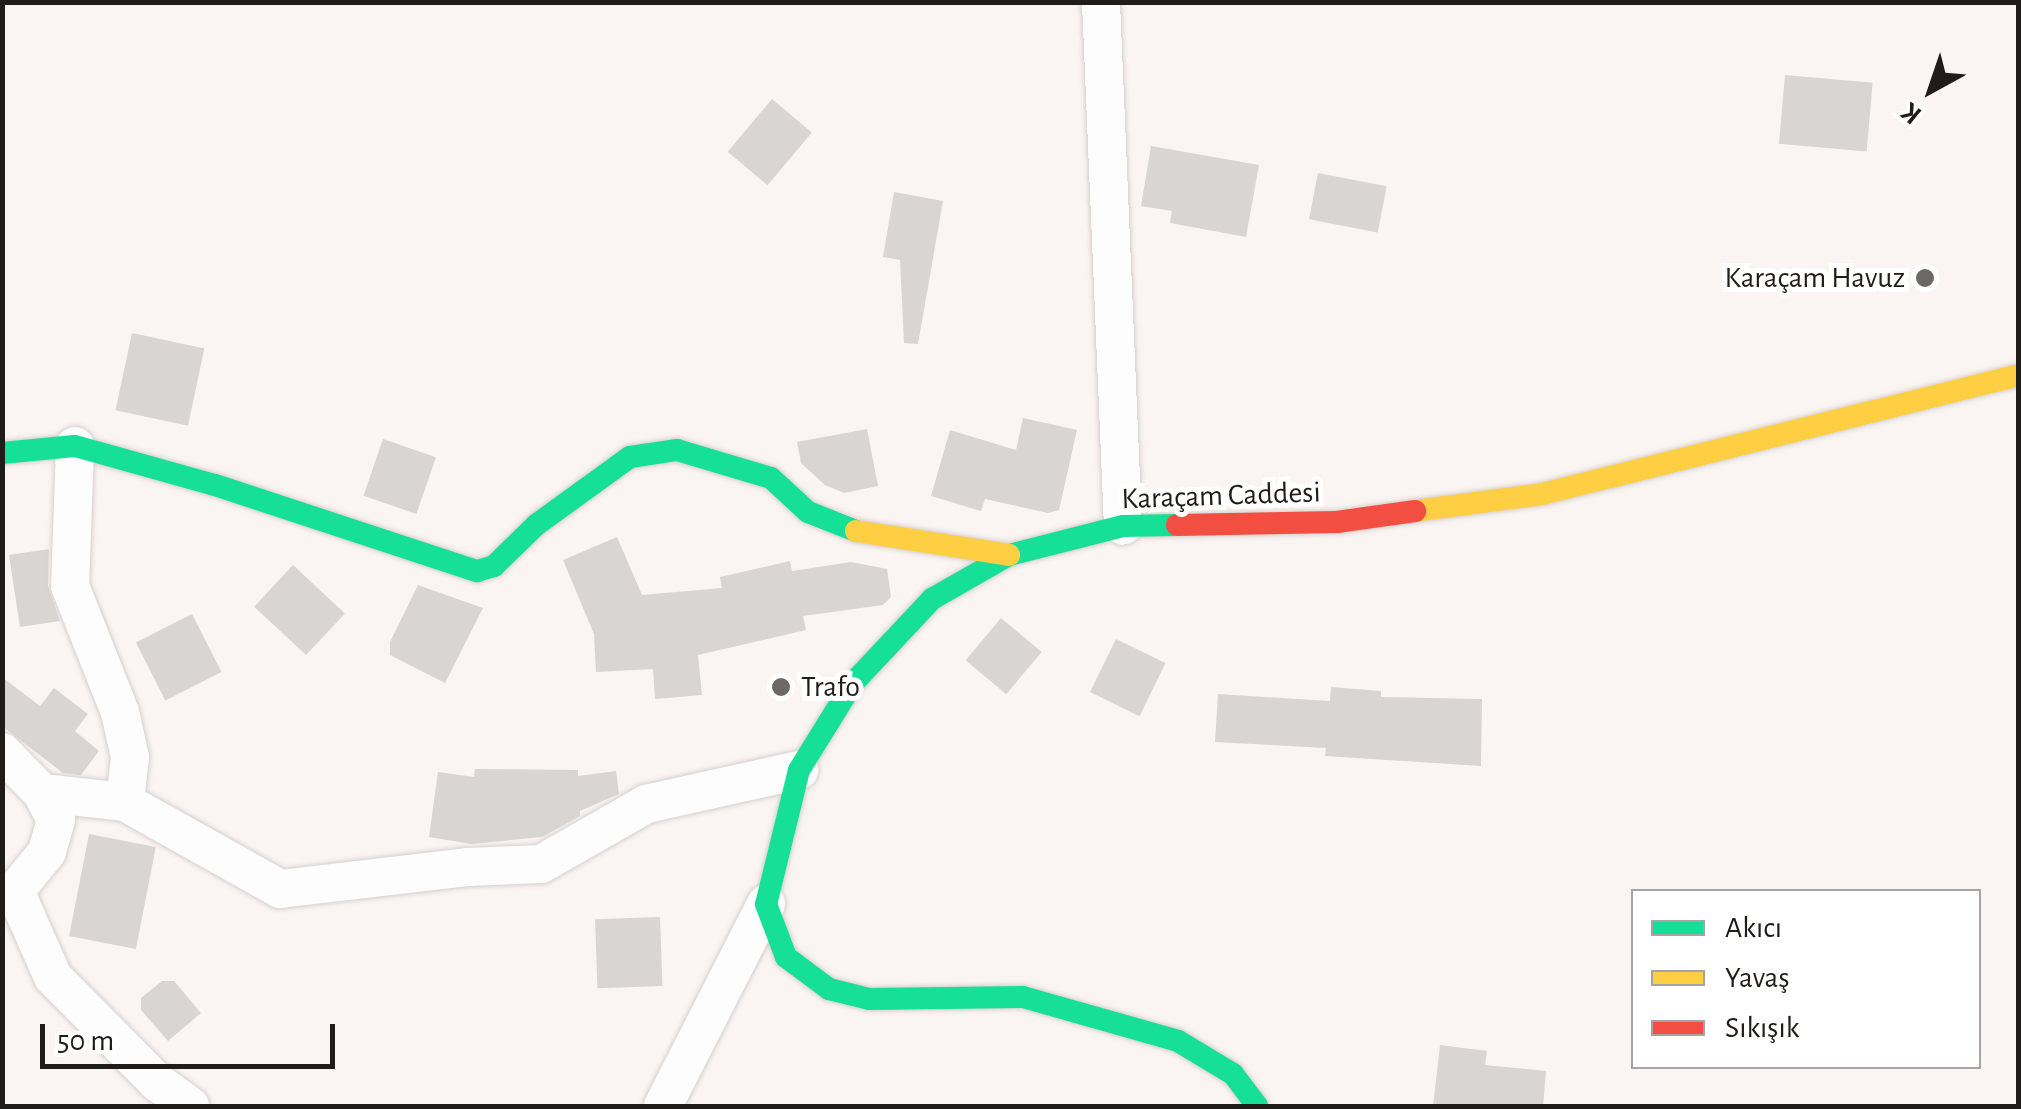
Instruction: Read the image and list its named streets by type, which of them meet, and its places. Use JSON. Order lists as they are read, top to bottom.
{
  "streets": {
    "street": ["Karaçam Caddesi"]
  },
  "places": ["Karaçam Havuz", "Trafo"],
  "legend": ["Akıcı", "Yavaş", "Sıkışık"],
  "scale_bar": "50 m",
  "north": "bottom left"
}
